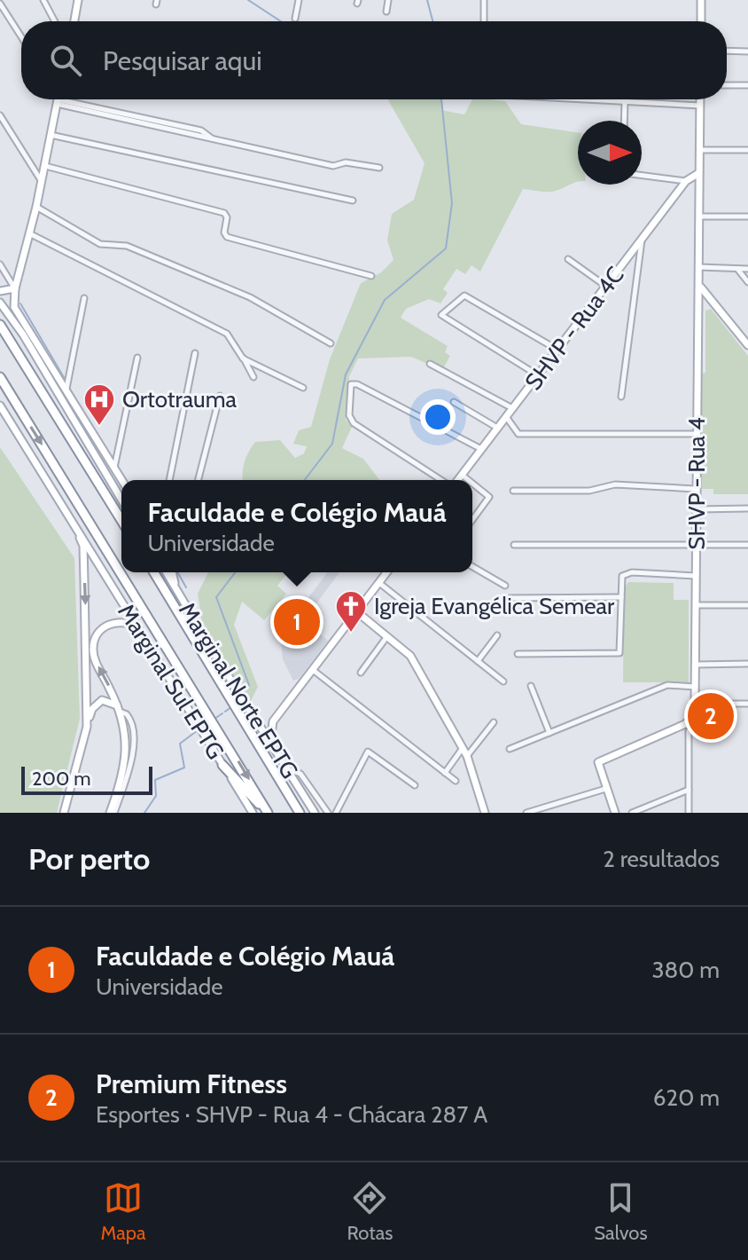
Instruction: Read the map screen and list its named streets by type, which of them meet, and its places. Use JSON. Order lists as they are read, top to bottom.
{
  "streets": {
    "street": [
      "SHVP - Rua 4C",
      "SHVP - Rua 4",
      "Marginal Sul EPTG",
      "Marginal Norte EPTG"
    ]
  },
  "crossings": [
    ["SHVP - Rua 4C", "SHVP - Rua 4"]
  ],
  "places": {
    "hospital": ["Ortotrauma"],
    "church": ["Igreja Evangélica Semear"]
  },
  "scale_bar": "200 m",
  "north": "right",
  "page": {
    "search": "Pesquisar aqui",
    "popup": ["Faculdade e Colégio Mauá", "Universidade"],
    "pins": ["1", "2"],
    "scale": "200 m",
    "heading": ["Por perto", "2 resultados"],
    "list": [
      {
        "mark": "1",
        "name": "Faculdade e Colégio Mauá",
        "note": "Universidade",
        "value": "380 m"
      },
      {
        "mark": "2",
        "name": "Premium Fitness",
        "note": "Esportes · SHVP - Rua 4 - Chácara 287 A",
        "value": "620 m"
      }
    ],
    "nav": ["Mapa", "Rotas", "Salvos"]
  }
}
